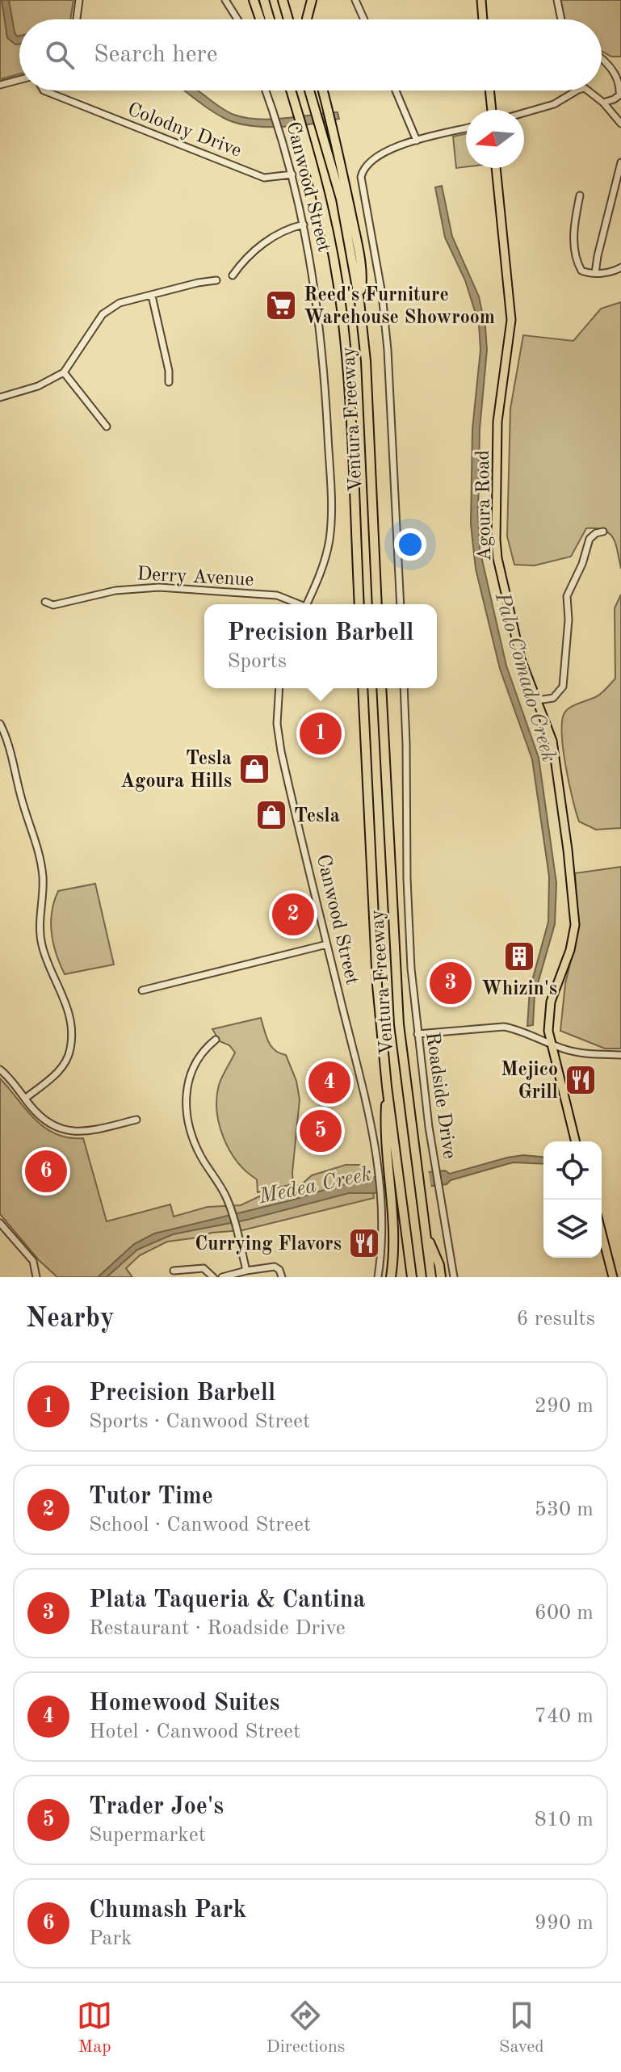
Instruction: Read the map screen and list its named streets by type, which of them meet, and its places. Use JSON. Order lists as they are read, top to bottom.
{
  "streets": {
    "highway": ["Ventura Freeway"],
    "main road": ["Agoura Road"],
    "street": [
      "Colodny Drive",
      "Canwood Street",
      "Derry Avenue",
      "Roadside Drive"
    ]
  },
  "crossings": [
    ["Colodny Drive", "Canwood Street"]
  ],
  "water": ["Palo Comado Creek", "Medea Creek"],
  "places": {
    "supermarket": ["Reed's Furniture Warehouse Showroom"],
    "shop": ["Tesla Agoura Hills", "Tesla"],
    "building": ["Whizin's"],
    "restaurant": ["Mejico Grill", "Currying Flavors"]
  },
  "north": "left",
  "page": {
    "search": "Search here",
    "popup": ["Precision Barbell", "Sports"],
    "pins": [
      "1",
      "2",
      "3",
      "4",
      "5",
      "6"
    ],
    "heading": ["Nearby", "6 results"],
    "list": [
      {
        "mark": "1",
        "name": "Precision Barbell",
        "note": "Sports · Canwood Street",
        "value": "290 m"
      },
      {
        "mark": "2",
        "name": "Tutor Time",
        "note": "School · Canwood Street",
        "value": "530 m"
      },
      {
        "mark": "3",
        "name": "Plata Taqueria & Cantina",
        "note": "Restaurant · Roadside Drive",
        "value": "600 m"
      },
      {
        "mark": "4",
        "name": "Homewood Suites",
        "note": "Hotel · Canwood Street",
        "value": "740 m"
      },
      {
        "mark": "5",
        "name": "Trader Joe's",
        "note": "Supermarket",
        "value": "810 m"
      },
      {
        "mark": "6",
        "name": "Chumash Park",
        "note": "Park",
        "value": "990 m"
      }
    ],
    "nav": ["Map", "Directions", "Saved"]
  }
}
